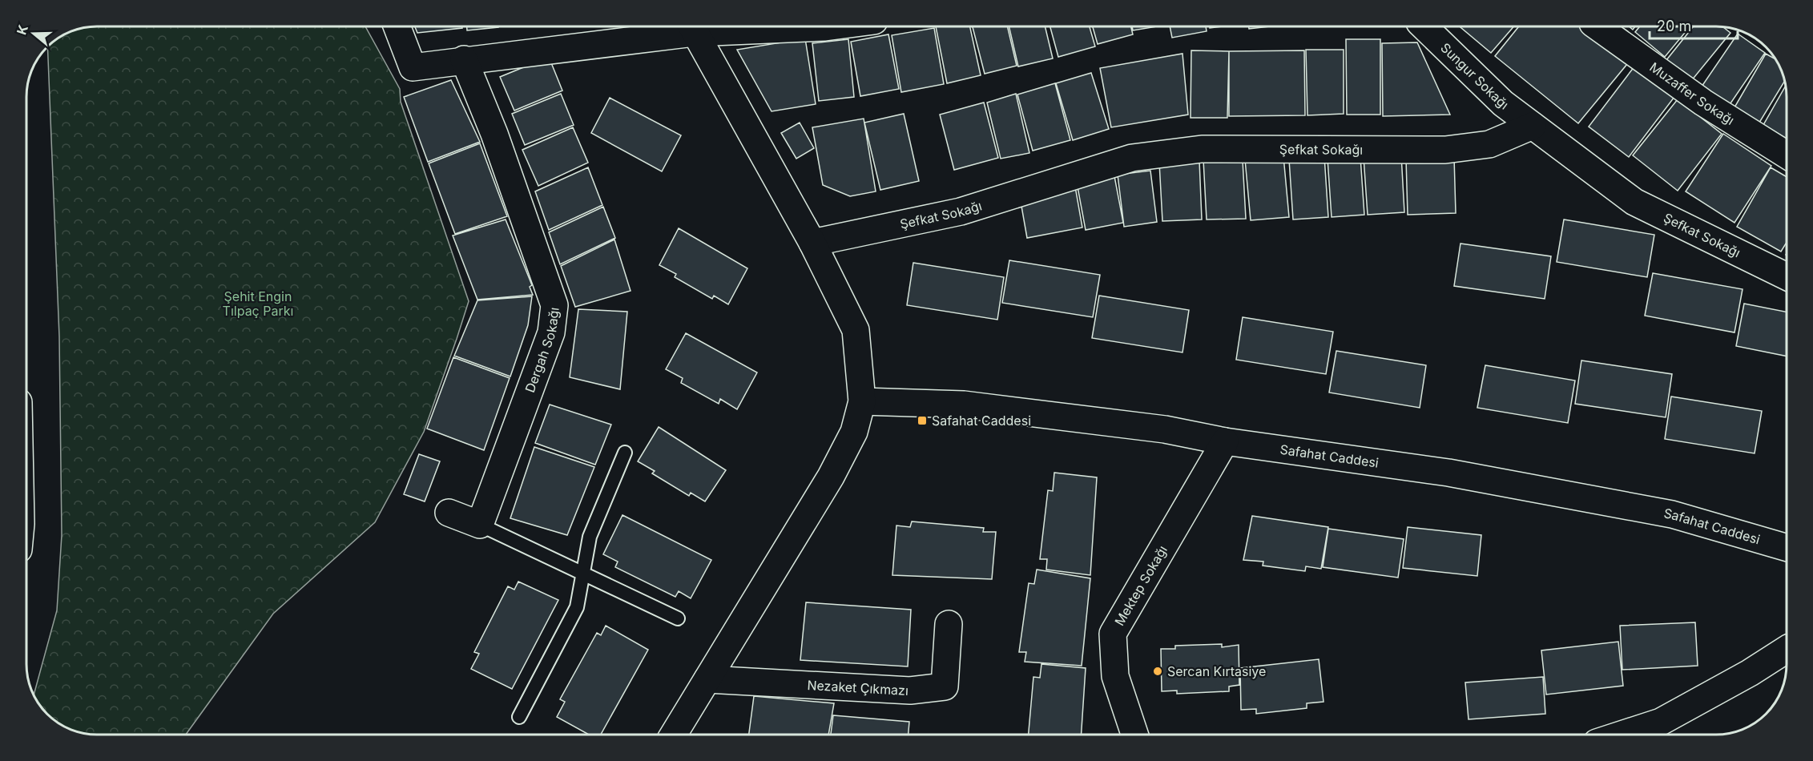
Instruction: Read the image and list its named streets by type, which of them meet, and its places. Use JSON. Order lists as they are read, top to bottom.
{
  "streets": {
    "street": [
      "Sungur Sokağı",
      "Muzaffer Sokağı",
      "Şefkat Sokağı",
      "Dergah Sokağı",
      "Safahat Caddesi",
      "Mektep Sokağı",
      "Nezaket Çıkmazı"
    ]
  },
  "crossings": [
    ["Sungur Sokağı", "Şefkat Sokağı"],
    ["Safahat Caddesi", "Mektep Sokağı"]
  ],
  "parks": ["Şehit Engin Tılpaç Parkı"],
  "places": {
    "transit": ["Safahat Caddesi"],
    "other": ["Sercan Kırtasiye"]
  },
  "scale_bar": "20 m",
  "north": "left"
}
